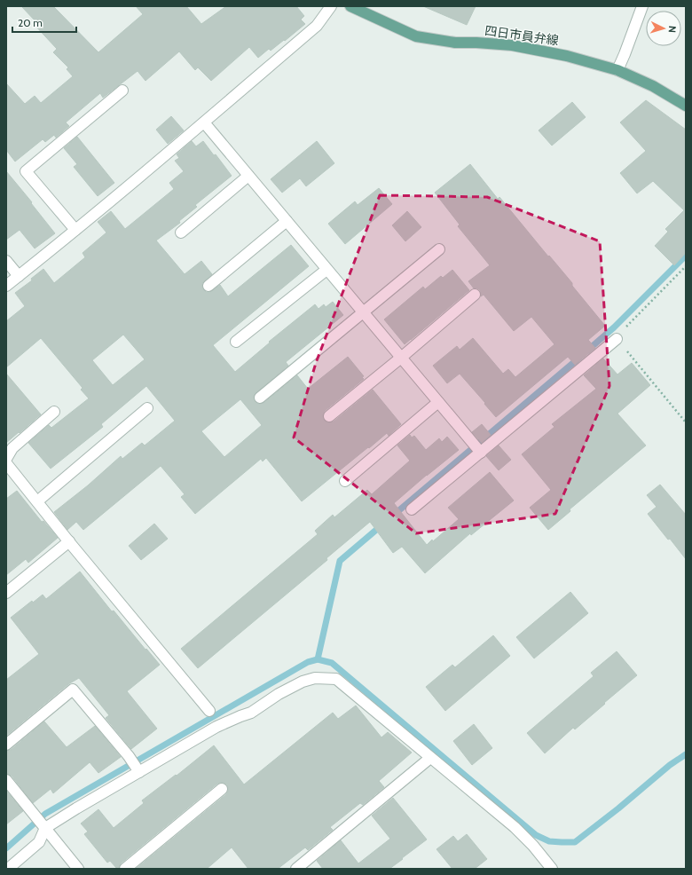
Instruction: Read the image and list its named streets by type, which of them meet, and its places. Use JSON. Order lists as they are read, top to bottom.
{
  "streets": {
    "main road": ["四日市員弁線"]
  },
  "scale_bar": "20 m",
  "north": "right"
}
